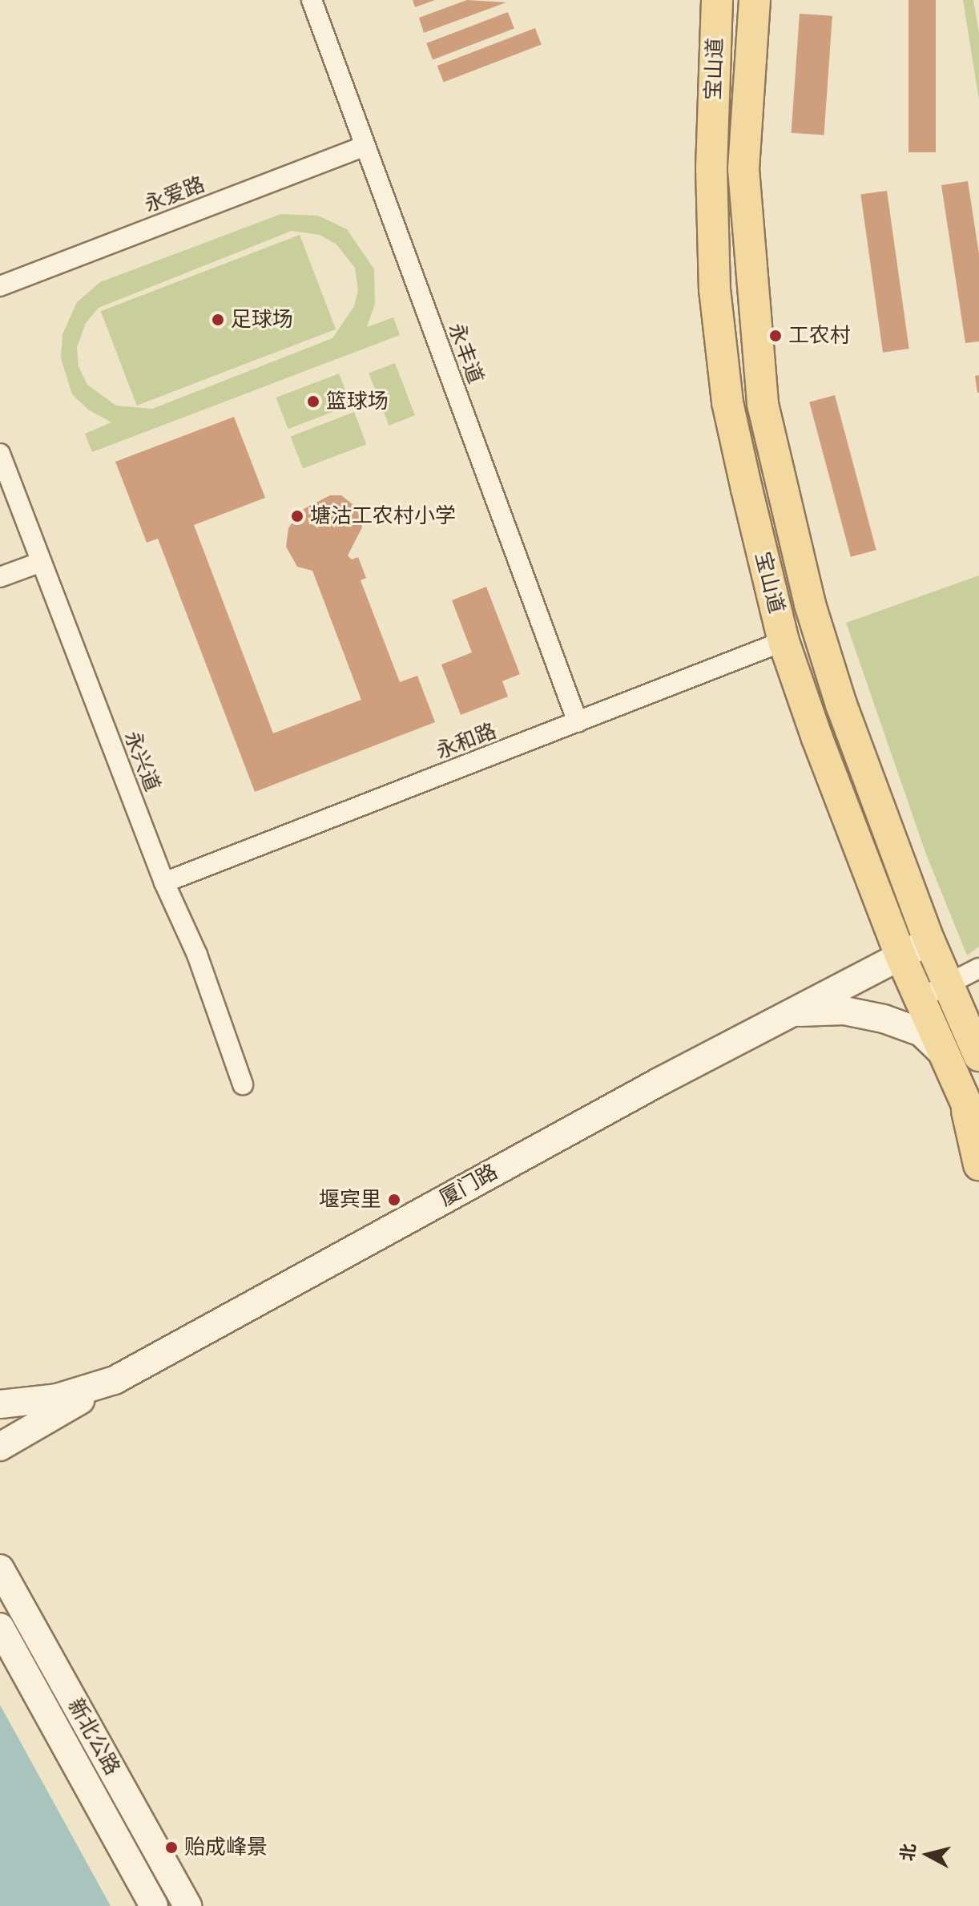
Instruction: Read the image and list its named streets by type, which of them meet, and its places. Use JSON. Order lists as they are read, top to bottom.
{
  "streets": {
    "main road": ["宝山道"],
    "street": [
      "永爱路",
      "永丰道",
      "永和路",
      "永兴道",
      "厦门路",
      "新北公路"
    ]
  },
  "crossings": [
    ["宝山道", "永和路"],
    ["宝山道", "厦门路"],
    ["永爱路", "永丰道"],
    ["永丰道", "永和路"],
    ["永和路", "永兴道"]
  ],
  "places": [
    "足球场",
    "工农村",
    "篮球场",
    "塘沽工农村小学",
    "堰宾里",
    "贻成峰景"
  ],
  "north": "left"
}
